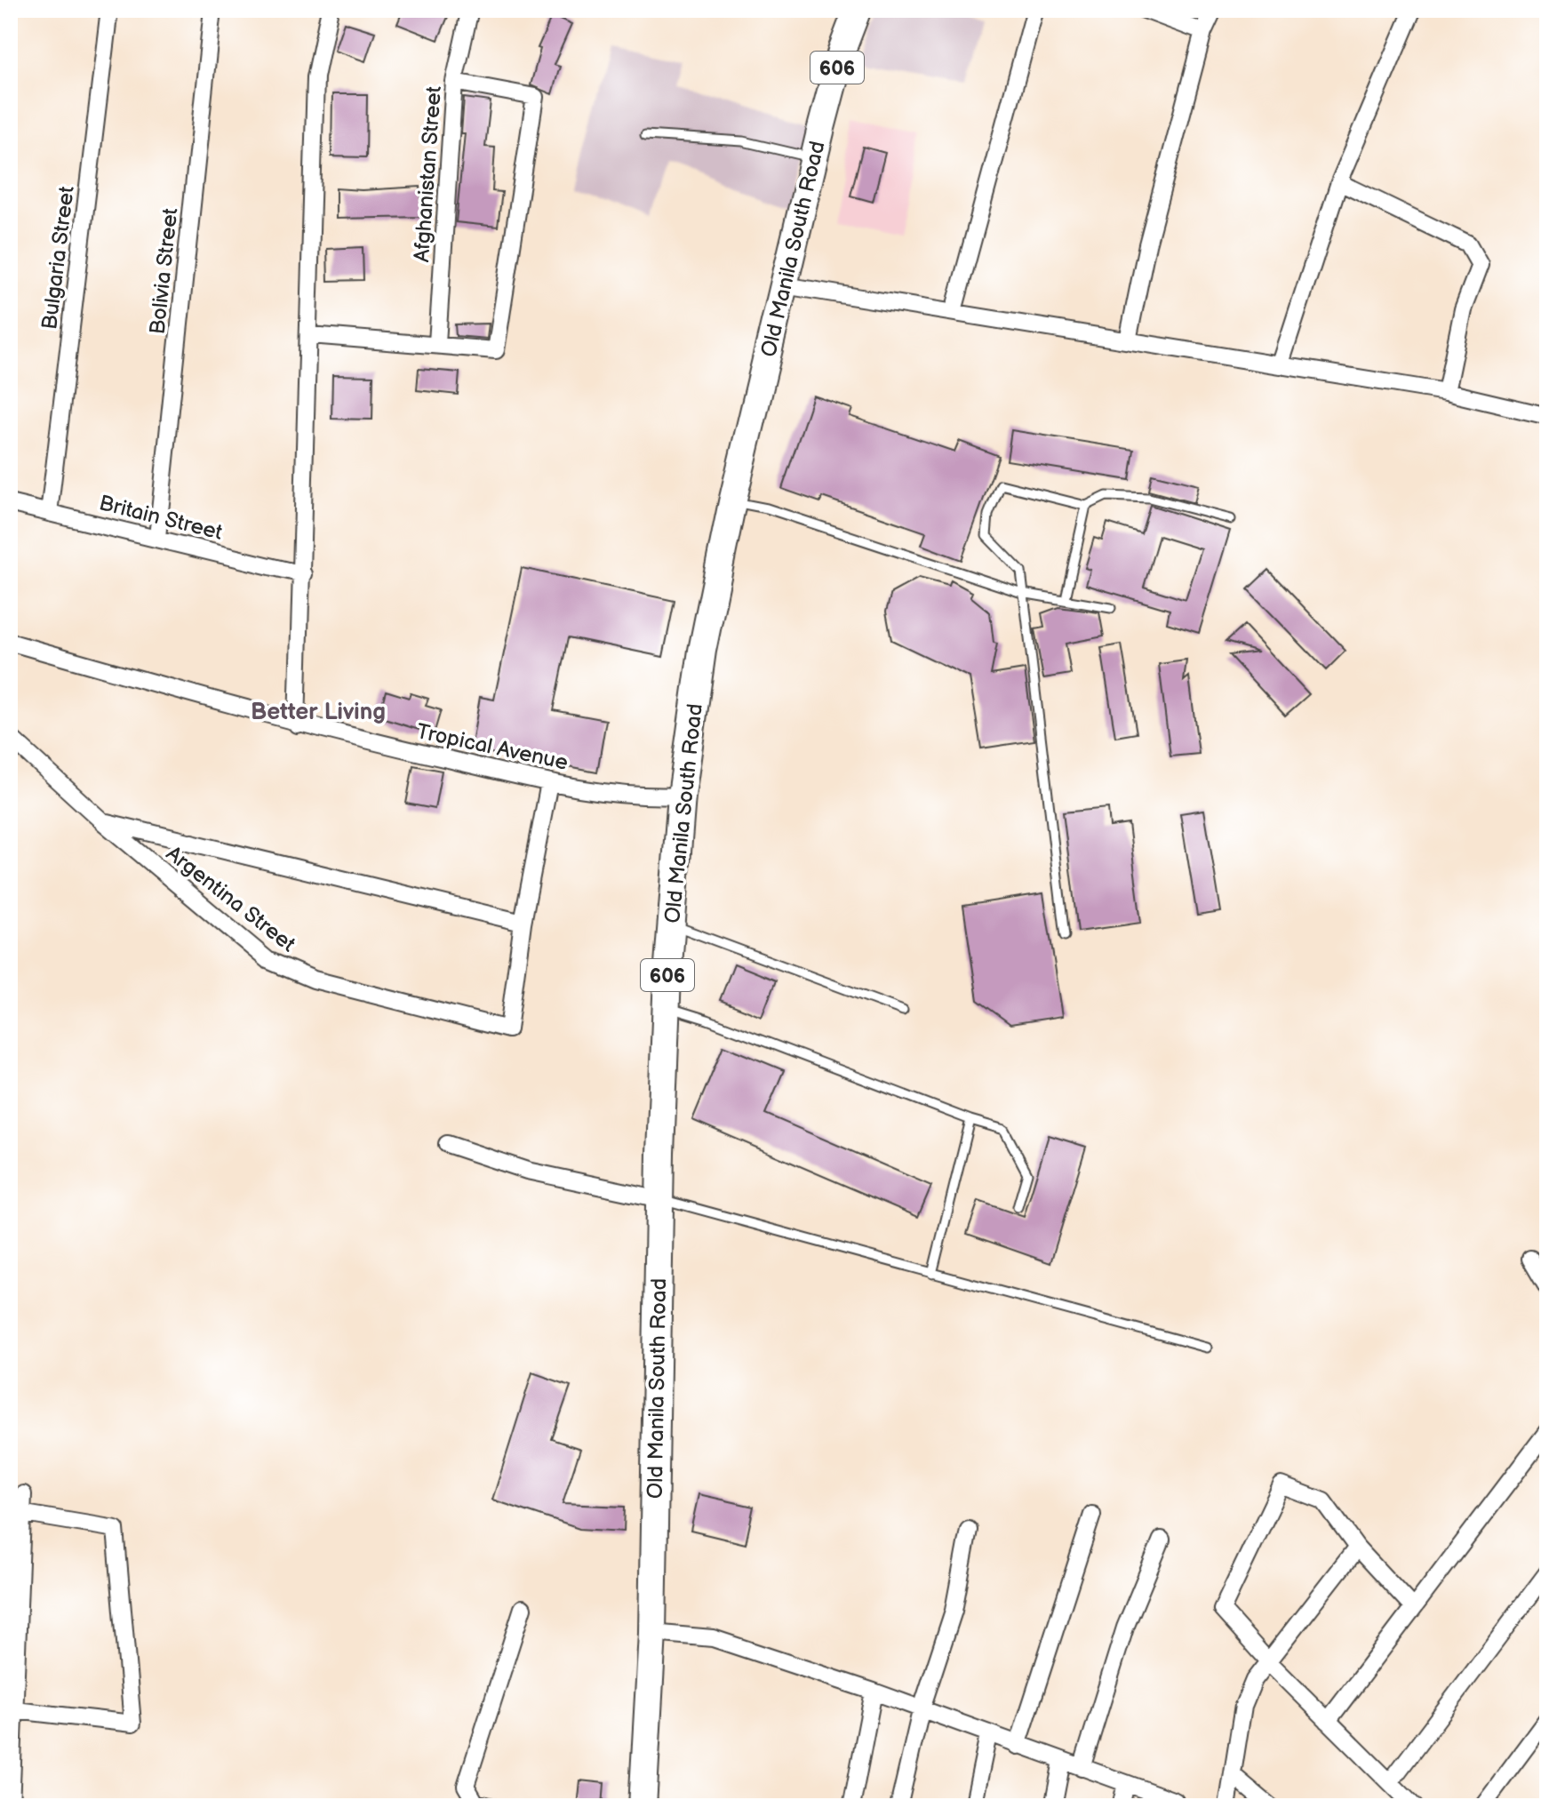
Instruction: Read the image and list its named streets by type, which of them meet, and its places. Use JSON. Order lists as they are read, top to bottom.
{
  "streets": {
    "main road": ["606", "Old Manila South Road"],
    "street": [
      "Afghanistan Street",
      "Bulgaria Street",
      "Bolivia Street",
      "Britain Street",
      "Tropical Avenue",
      "Argentina Street"
    ]
  },
  "crossings": [
    ["Old Manila South Road", "Tropical Avenue"],
    ["Bulgaria Street", "Britain Street"],
    ["Bolivia Street", "Britain Street"]
  ],
  "districts": ["Better Living"]
}
